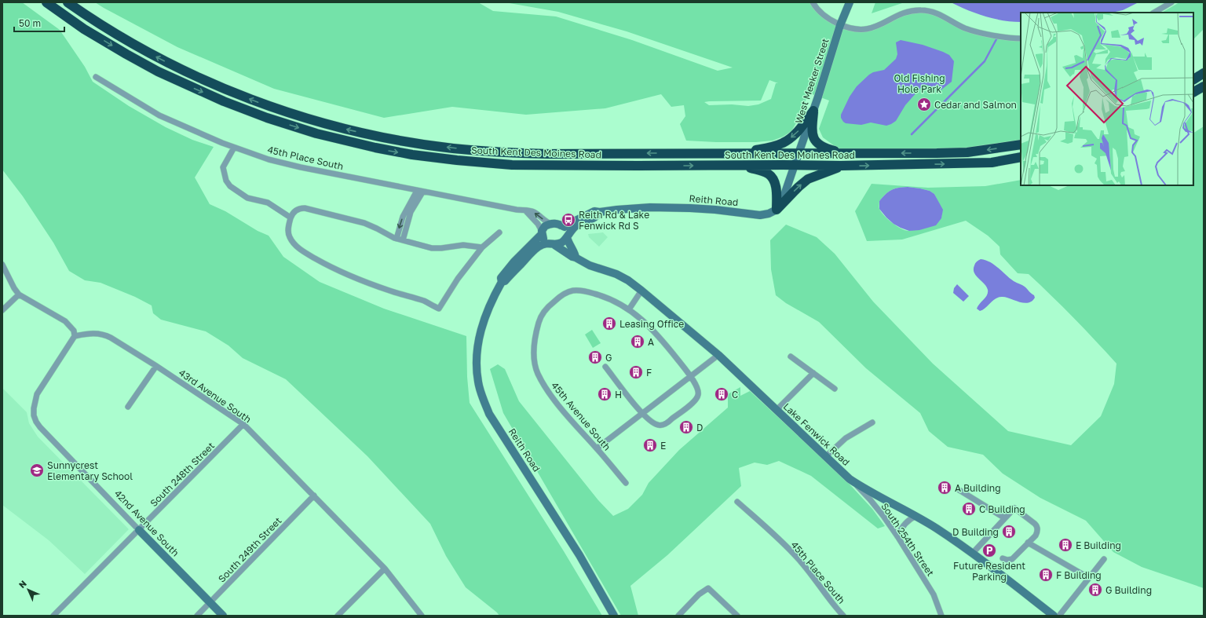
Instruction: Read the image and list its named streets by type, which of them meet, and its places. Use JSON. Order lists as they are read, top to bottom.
{
  "streets": {
    "highway": ["South Kent Des Moines Road"],
    "main road": [
      "West Meeker Street",
      "Reith Road",
      "Lake Fenwick Road",
      "42nd Avenue South"
    ],
    "street": [
      "45th Place South",
      "43rd Avenue South",
      "45th Avenue South",
      "South 248th Street",
      "South 254th Street",
      "South 249th Street"
    ]
  },
  "crossings": [
    ["West Meeker Street", "South Kent Des Moines Road"],
    ["45th Place South", "Reith Road"],
    ["45th Place South", "Lake Fenwick Road"],
    ["Reith Road", "Lake Fenwick Road"],
    ["43rd Avenue South", "South 248th Street"],
    ["43rd Avenue South", "42nd Avenue South"],
    ["43rd Avenue South", "South 249th Street"],
    ["Lake Fenwick Road", "South 254th Street"],
    ["South 248th Street", "42nd Avenue South"],
    ["42nd Avenue South", "South 249th Street"]
  ],
  "parks": ["Old Fishing Hole Park"],
  "places": {
    "place": ["Cedar and Salmon"],
    "bus stop": ["Reith Rd & Lake Fenwick Rd S"],
    "building": [
      "Leasing Office",
      "A",
      "G",
      "F",
      "H",
      "C",
      "D",
      "E",
      "A Building",
      "C Building",
      "D Building",
      "E Building",
      "F Building",
      "G Building"
    ],
    "school or university": ["Sunnycrest Elementary School"],
    "parking": ["Future Resident Parking"]
  },
  "scale_bar": "50 m",
  "north": "top left"
}
